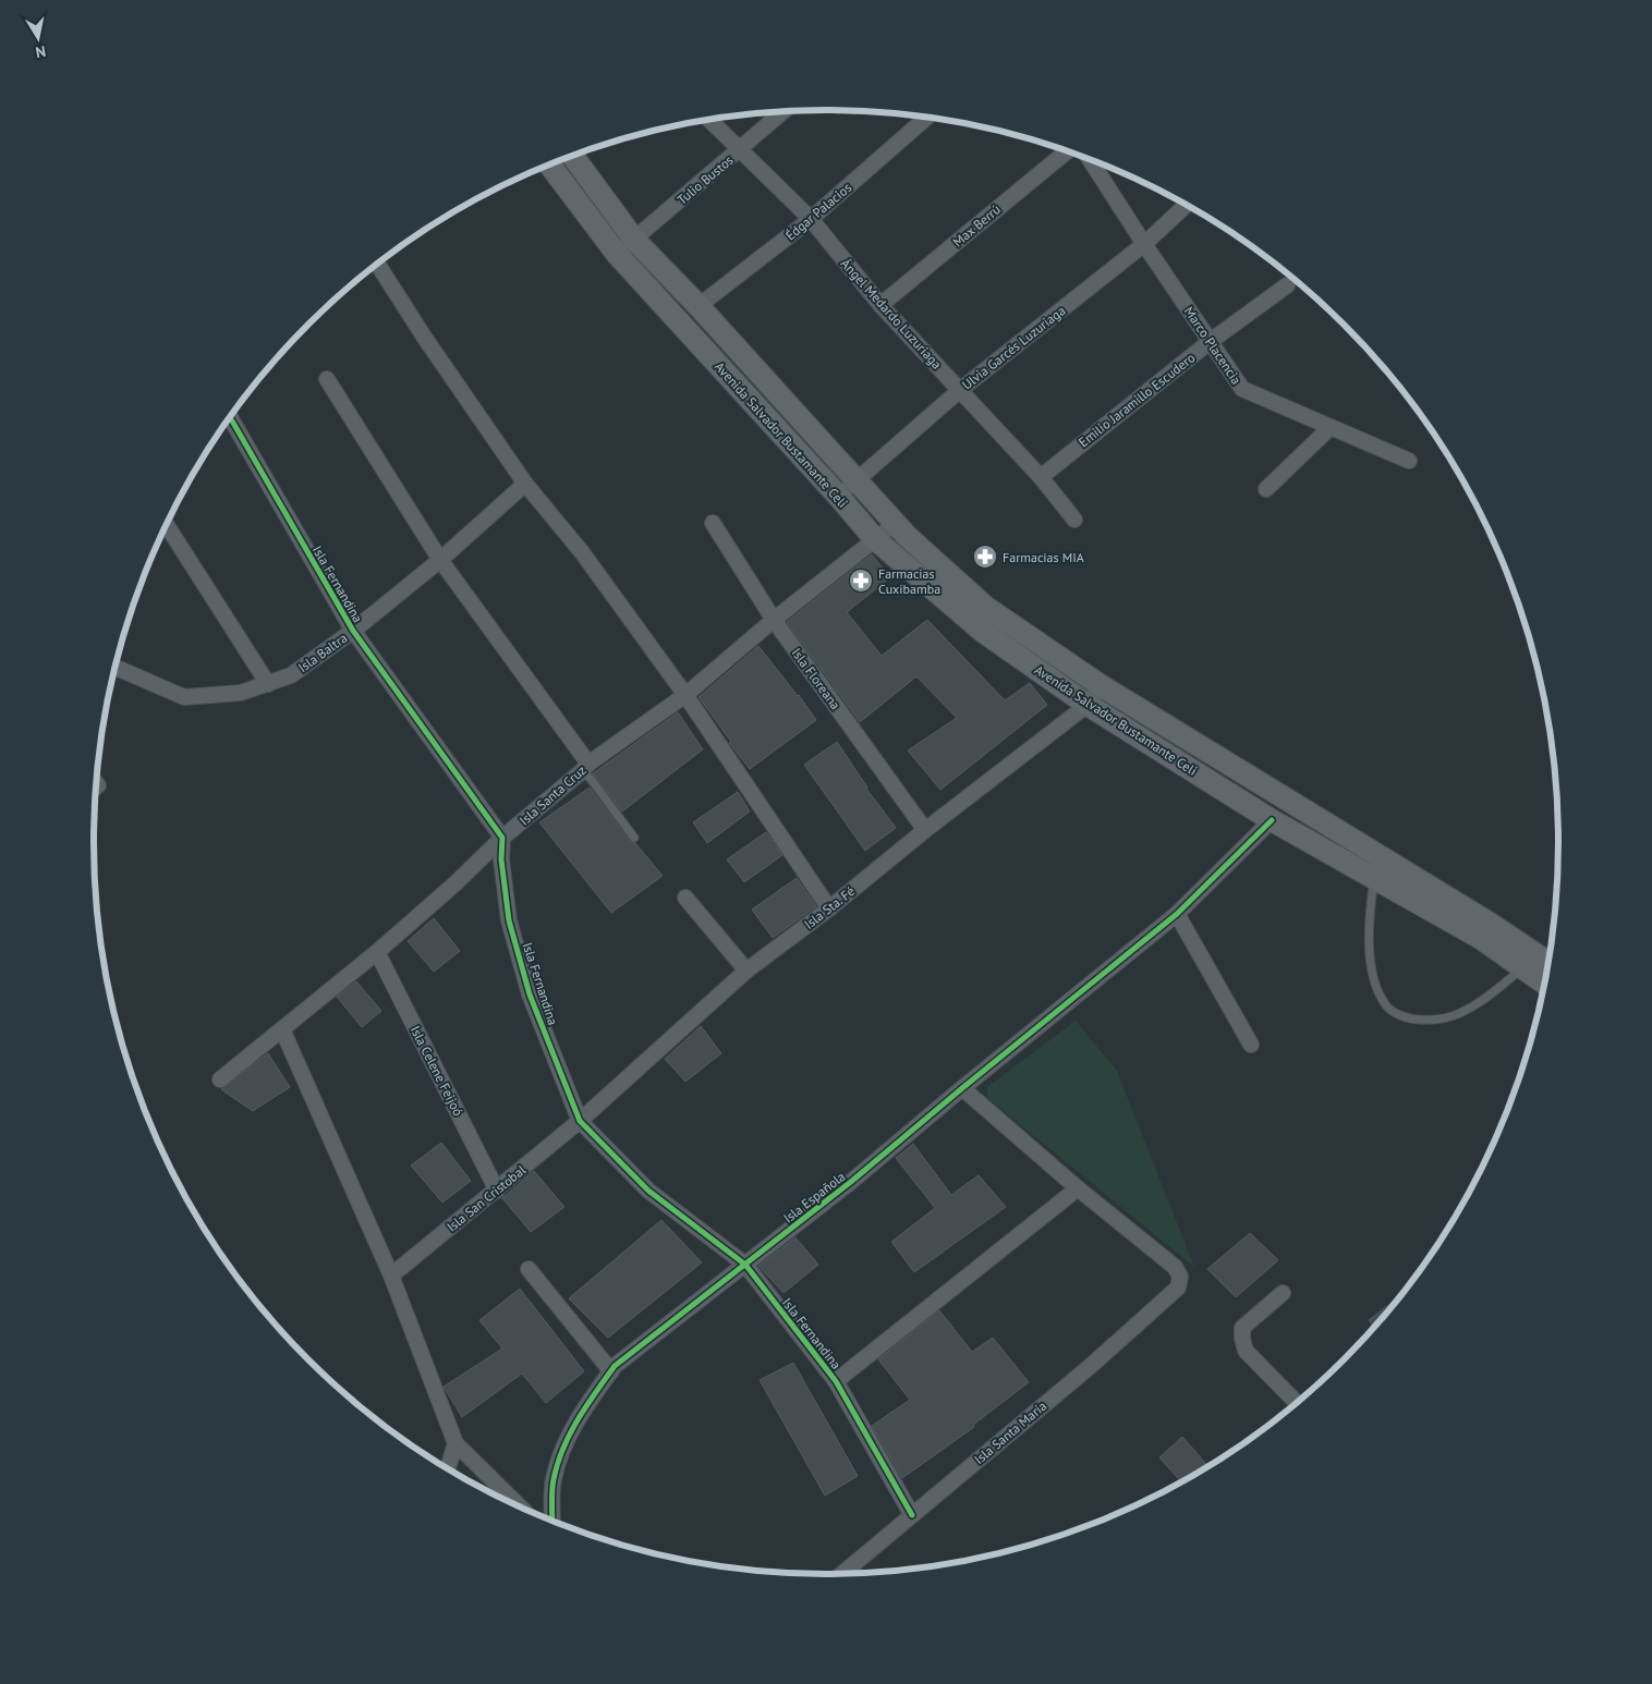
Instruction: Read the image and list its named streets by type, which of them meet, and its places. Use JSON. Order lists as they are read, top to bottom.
{
  "streets": {
    "main road": ["Avenida Salvador Bustamante Celi"],
    "street": [
      "Tulio Bustos",
      "Édgar Palacios",
      "Max Berrú",
      "Ángel Medardo Luzuriaga",
      "Marco Placencia",
      "Ulvia Garcés Luzuriaga",
      "Emilio Jaramillo Escudero",
      "Isla Fernandina",
      "Isla Baltra",
      "Isla Floreana",
      "Isla Santa Cruz",
      "Isla Sta. Fé",
      "Isla Celene Feijoó",
      "Isla Española",
      "Isla San Cristobal",
      "Isla Santa María"
    ]
  },
  "crossings": [
    ["Tulio Bustos", "Ángel Medardo Luzuriaga"],
    ["Tulio Bustos", "Avenida Salvador Bustamante Celi"],
    ["Édgar Palacios", "Ángel Medardo Luzuriaga"],
    ["Édgar Palacios", "Avenida Salvador Bustamante Celi"],
    ["Max Berrú", "Ángel Medardo Luzuriaga"],
    ["Ángel Medardo Luzuriaga", "Ulvia Garcés Luzuriaga"],
    ["Ángel Medardo Luzuriaga", "Emilio Jaramillo Escudero"],
    ["Marco Placencia", "Ulvia Garcés Luzuriaga"],
    ["Marco Placencia", "Emilio Jaramillo Escudero"],
    ["Ulvia Garcés Luzuriaga", "Avenida Salvador Bustamante Celi"],
    ["Avenida Salvador Bustamante Celi", "Isla Santa Cruz"],
    ["Avenida Salvador Bustamante Celi", "Isla Sta. Fé"],
    ["Avenida Salvador Bustamante Celi", "Isla Española"],
    ["Isla Fernandina", "Isla Baltra"],
    ["Isla Fernandina", "Isla Santa Cruz"],
    ["Isla Fernandina", "Isla Sta. Fé"],
    ["Isla Fernandina", "Isla Española"],
    ["Isla Fernandina", "Isla San Cristobal"],
    ["Isla Fernandina", "Isla Santa María"],
    ["Isla Floreana", "Isla Santa Cruz"],
    ["Isla Floreana", "Isla Sta. Fé"],
    ["Isla Santa Cruz", "Isla Celene Feijoó"],
    ["Isla Sta. Fé", "Isla San Cristobal"],
    ["Isla Celene Feijoó", "Isla San Cristobal"]
  ],
  "places": {
    "pharmacy": ["Farmacias MIA", "Farmacias Cuxibamba"]
  },
  "north": "bottom"
}
